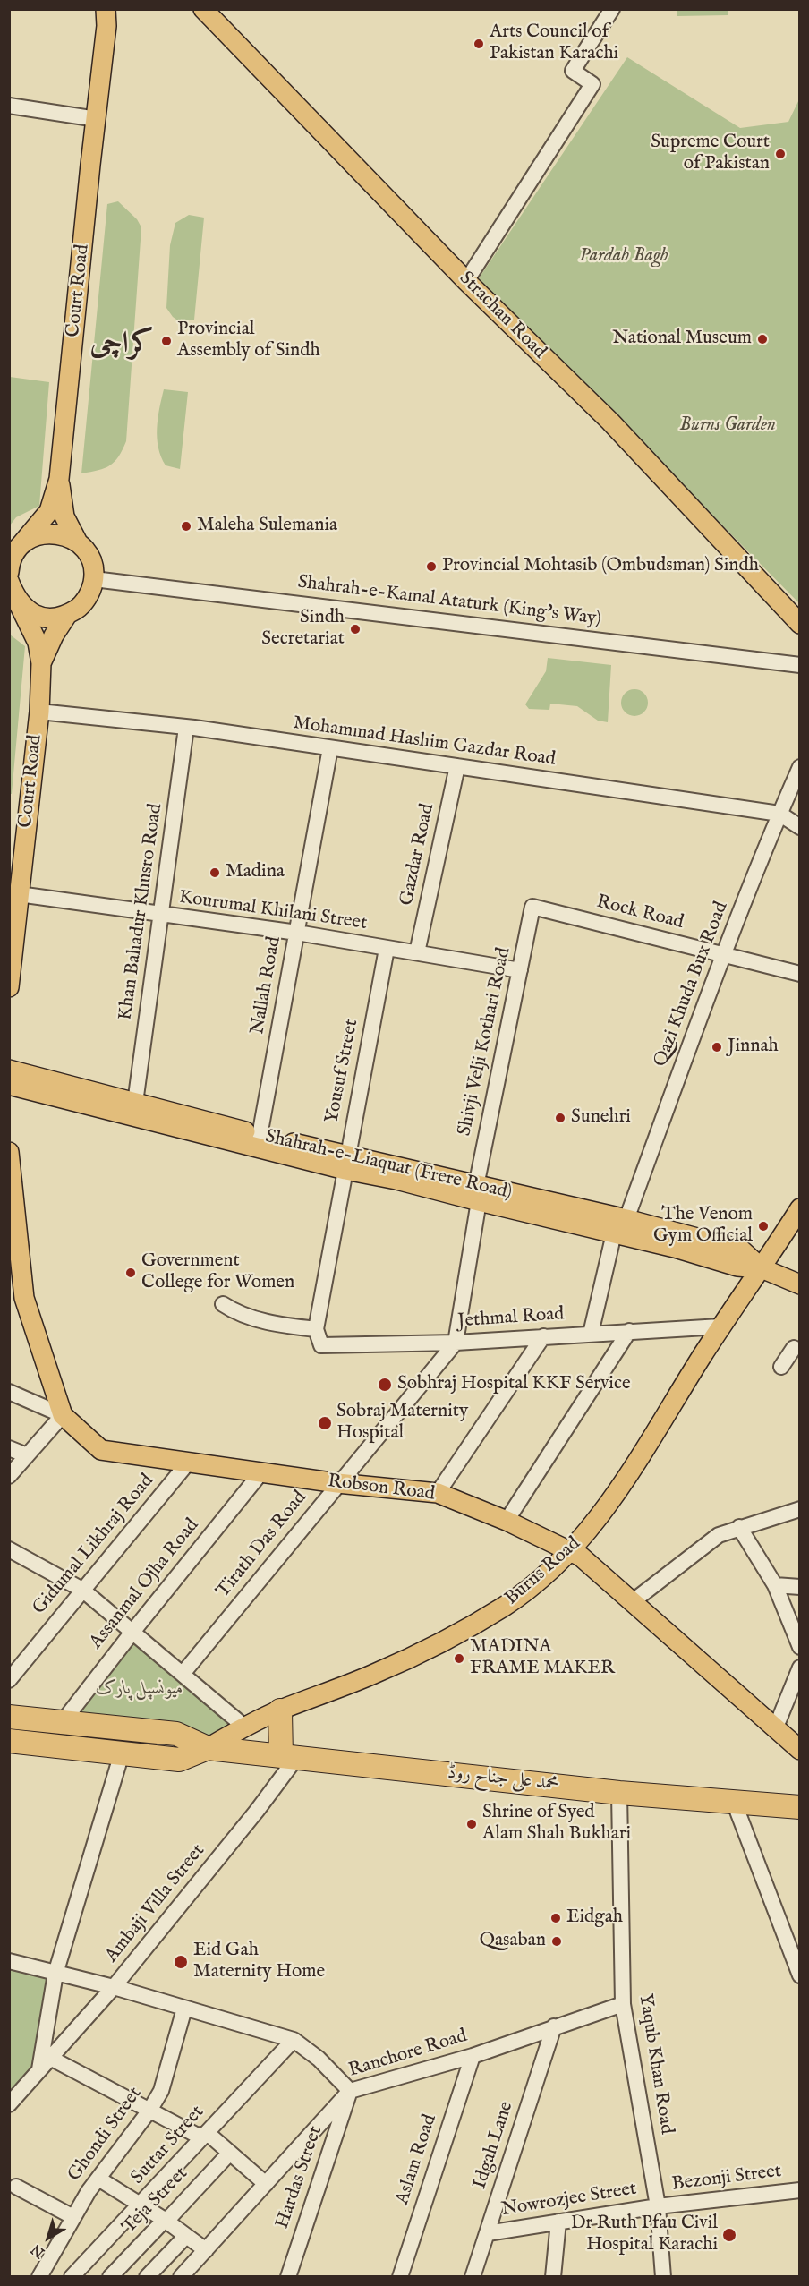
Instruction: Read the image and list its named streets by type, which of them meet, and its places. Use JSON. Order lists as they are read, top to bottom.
{
  "streets": {
    "highway": ["محمد علی جناح روڈ"],
    "main road": [
      "Court Road",
      "Strachan Road",
      "Shahrah-e-Liaquat (Frere Road)",
      "Robson Road",
      "Burns Road"
    ],
    "street": [
      "Shahrah-e-Kamal Ataturk (King's Way)",
      "Mohammad Hashim Gazdar Road",
      "Gazdar Road",
      "Kourumal Khilani Street",
      "Khan Bahadur Khusro Road",
      "Rock Road",
      "Qazi Khuda Bux Road",
      "Nallah Road",
      "Shivji Velji Kothari Road",
      "Yousuf Street",
      "Jethmal Road",
      "Gidumal Likhraj Road",
      "Tirath Das Road",
      "Assanmal Ojha Road",
      "Ambaji Villa Street",
      "Ranchore Road",
      "Yaqub Khan Road",
      "Ghondi Street",
      "Suttar Street",
      "Idgah Lane",
      "Aslam Road",
      "Hardas Street",
      "Bezonji Street",
      "Nowrozjee Street",
      "Teja Street"
    ]
  },
  "crossings": [
    ["Court Road", "Shahrah-e-Kamal Ataturk (King's Way)"],
    ["Court Road", "Mohammad Hashim Gazdar Road"],
    ["Court Road", "Kourumal Khilani Street"],
    ["Mohammad Hashim Gazdar Road", "Gazdar Road"],
    ["Mohammad Hashim Gazdar Road", "Khan Bahadur Khusro Road"],
    ["Mohammad Hashim Gazdar Road", "Qazi Khuda Bux Road"],
    ["Mohammad Hashim Gazdar Road", "Nallah Road"],
    ["Gazdar Road", "Kourumal Khilani Street"],
    ["Kourumal Khilani Street", "Khan Bahadur Khusro Road"],
    ["Kourumal Khilani Street", "Nallah Road"],
    ["Kourumal Khilani Street", "Shivji Velji Kothari Road"],
    ["Kourumal Khilani Street", "Yousuf Street"],
    ["Khan Bahadur Khusro Road", "Shahrah-e-Liaquat (Frere Road)"],
    ["Rock Road", "Qazi Khuda Bux Road"],
    ["Rock Road", "Shivji Velji Kothari Road"],
    ["Qazi Khuda Bux Road", "Shahrah-e-Liaquat (Frere Road)"],
    ["Qazi Khuda Bux Road", "Jethmal Road"],
    ["Nallah Road", "Shahrah-e-Liaquat (Frere Road)"],
    ["Shivji Velji Kothari Road", "Shahrah-e-Liaquat (Frere Road)"],
    ["Shivji Velji Kothari Road", "Jethmal Road"],
    ["Shivji Velji Kothari Road", "Tirath Das Road"],
    ["Yousuf Street", "Shahrah-e-Liaquat (Frere Road)"],
    ["Yousuf Street", "Jethmal Road"],
    ["Shahrah-e-Liaquat (Frere Road)", "Burns Road"],
    ["Jethmal Road", "Tirath Das Road"],
    ["Jethmal Road", "Burns Road"],
    ["Robson Road", "Gidumal Likhraj Road"],
    ["Robson Road", "Tirath Das Road"],
    ["Robson Road", "Burns Road"],
    ["Robson Road", "Assanmal Ojha Road"],
    ["Burns Road", "محمد علی جناح روڈ"],
    ["Assanmal Ojha Road", "محمد علی جناح روڈ"],
    ["محمد علی جناح روڈ", "Ambaji Villa Street"],
    ["محمد علی جناح روڈ", "Yaqub Khan Road"],
    ["Ranchore Road", "Yaqub Khan Road"],
    ["Ranchore Road", "Idgah Lane"],
    ["Ranchore Road", "Aslam Road"],
    ["Ranchore Road", "Hardas Street"],
    ["Yaqub Khan Road", "Bezonji Street"],
    ["Yaqub Khan Road", "Nowrozjee Street"],
    ["Idgah Lane", "Nowrozjee Street"],
    ["Bezonji Street", "Nowrozjee Street"]
  ],
  "districts": ["کراچی"],
  "parks": ["Pardah Bagh", "Burns Garden", "میونسپل پارک"],
  "places": [
    "Arts Council of Pakistan Karachi",
    "Supreme Court of Pakistan",
    "National Museum",
    "Provincial Assembly of Sindh",
    "Maleha Sulemania",
    "Provincial Mohtasib (Ombudsman) Sindh",
    "Sindh Secretariat",
    "Madina",
    "Jinnah",
    "Sunehri",
    "The Venom Gym Official",
    "Government College for Women",
    "Sobhraj Hospital KKF Service",
    "Sobraj Maternity Hospital",
    "MADINA FRAME MAKER",
    "Shrine of Syed Alam Shah Bukhari",
    "Eidgah",
    "Qasaban",
    "Eid Gah Maternity Home",
    "Dr Ruth Pfau Civil Hospital Karachi"
  ],
  "north": "bottom left"
}
